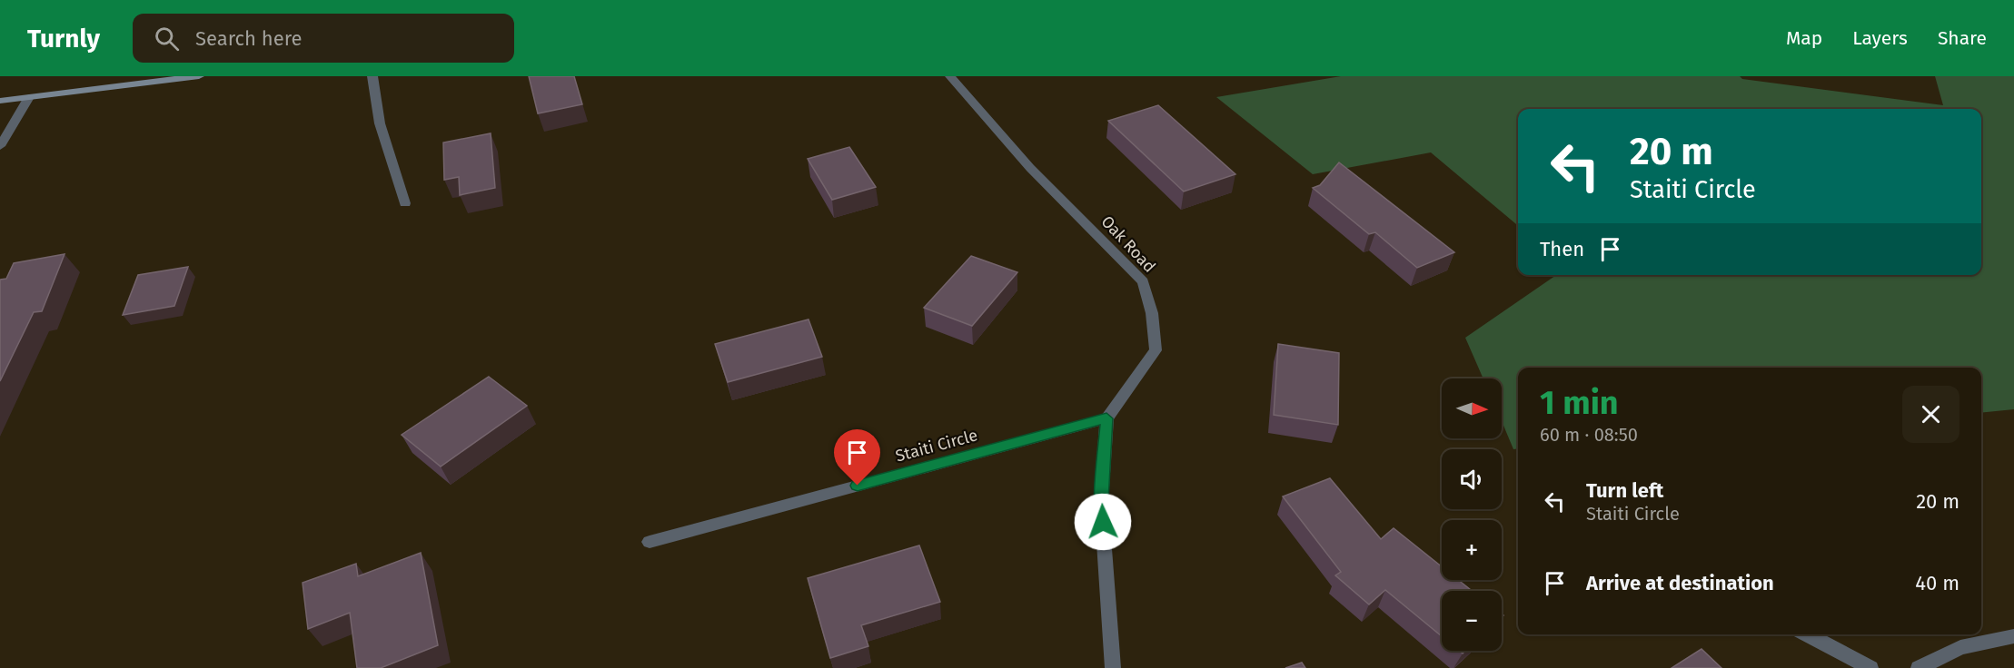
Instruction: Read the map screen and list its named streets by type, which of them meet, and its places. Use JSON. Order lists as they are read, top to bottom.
{
  "streets": {
    "street": ["Oak Road", "Staiti Circle"]
  },
  "crossings": [
    ["Oak Road", "Staiti Circle"]
  ],
  "north": "right",
  "page": {
    "header": "Turnly",
    "search": "Search here",
    "nav": ["Map", "Layers", "Share"],
    "turn": ["20 m", "Staiti Circle"],
    "then": "Then",
    "heading": ["1 min", "60 m · 08:50"],
    "map_buttons": ["+", "−"],
    "list": [
      {
        "name": "Turn left",
        "note": "Staiti Circle",
        "value": "20 m"
      },
      {
        "name": "Arrive at destination",
        "value": "40 m"
      }
    ]
  }
}
